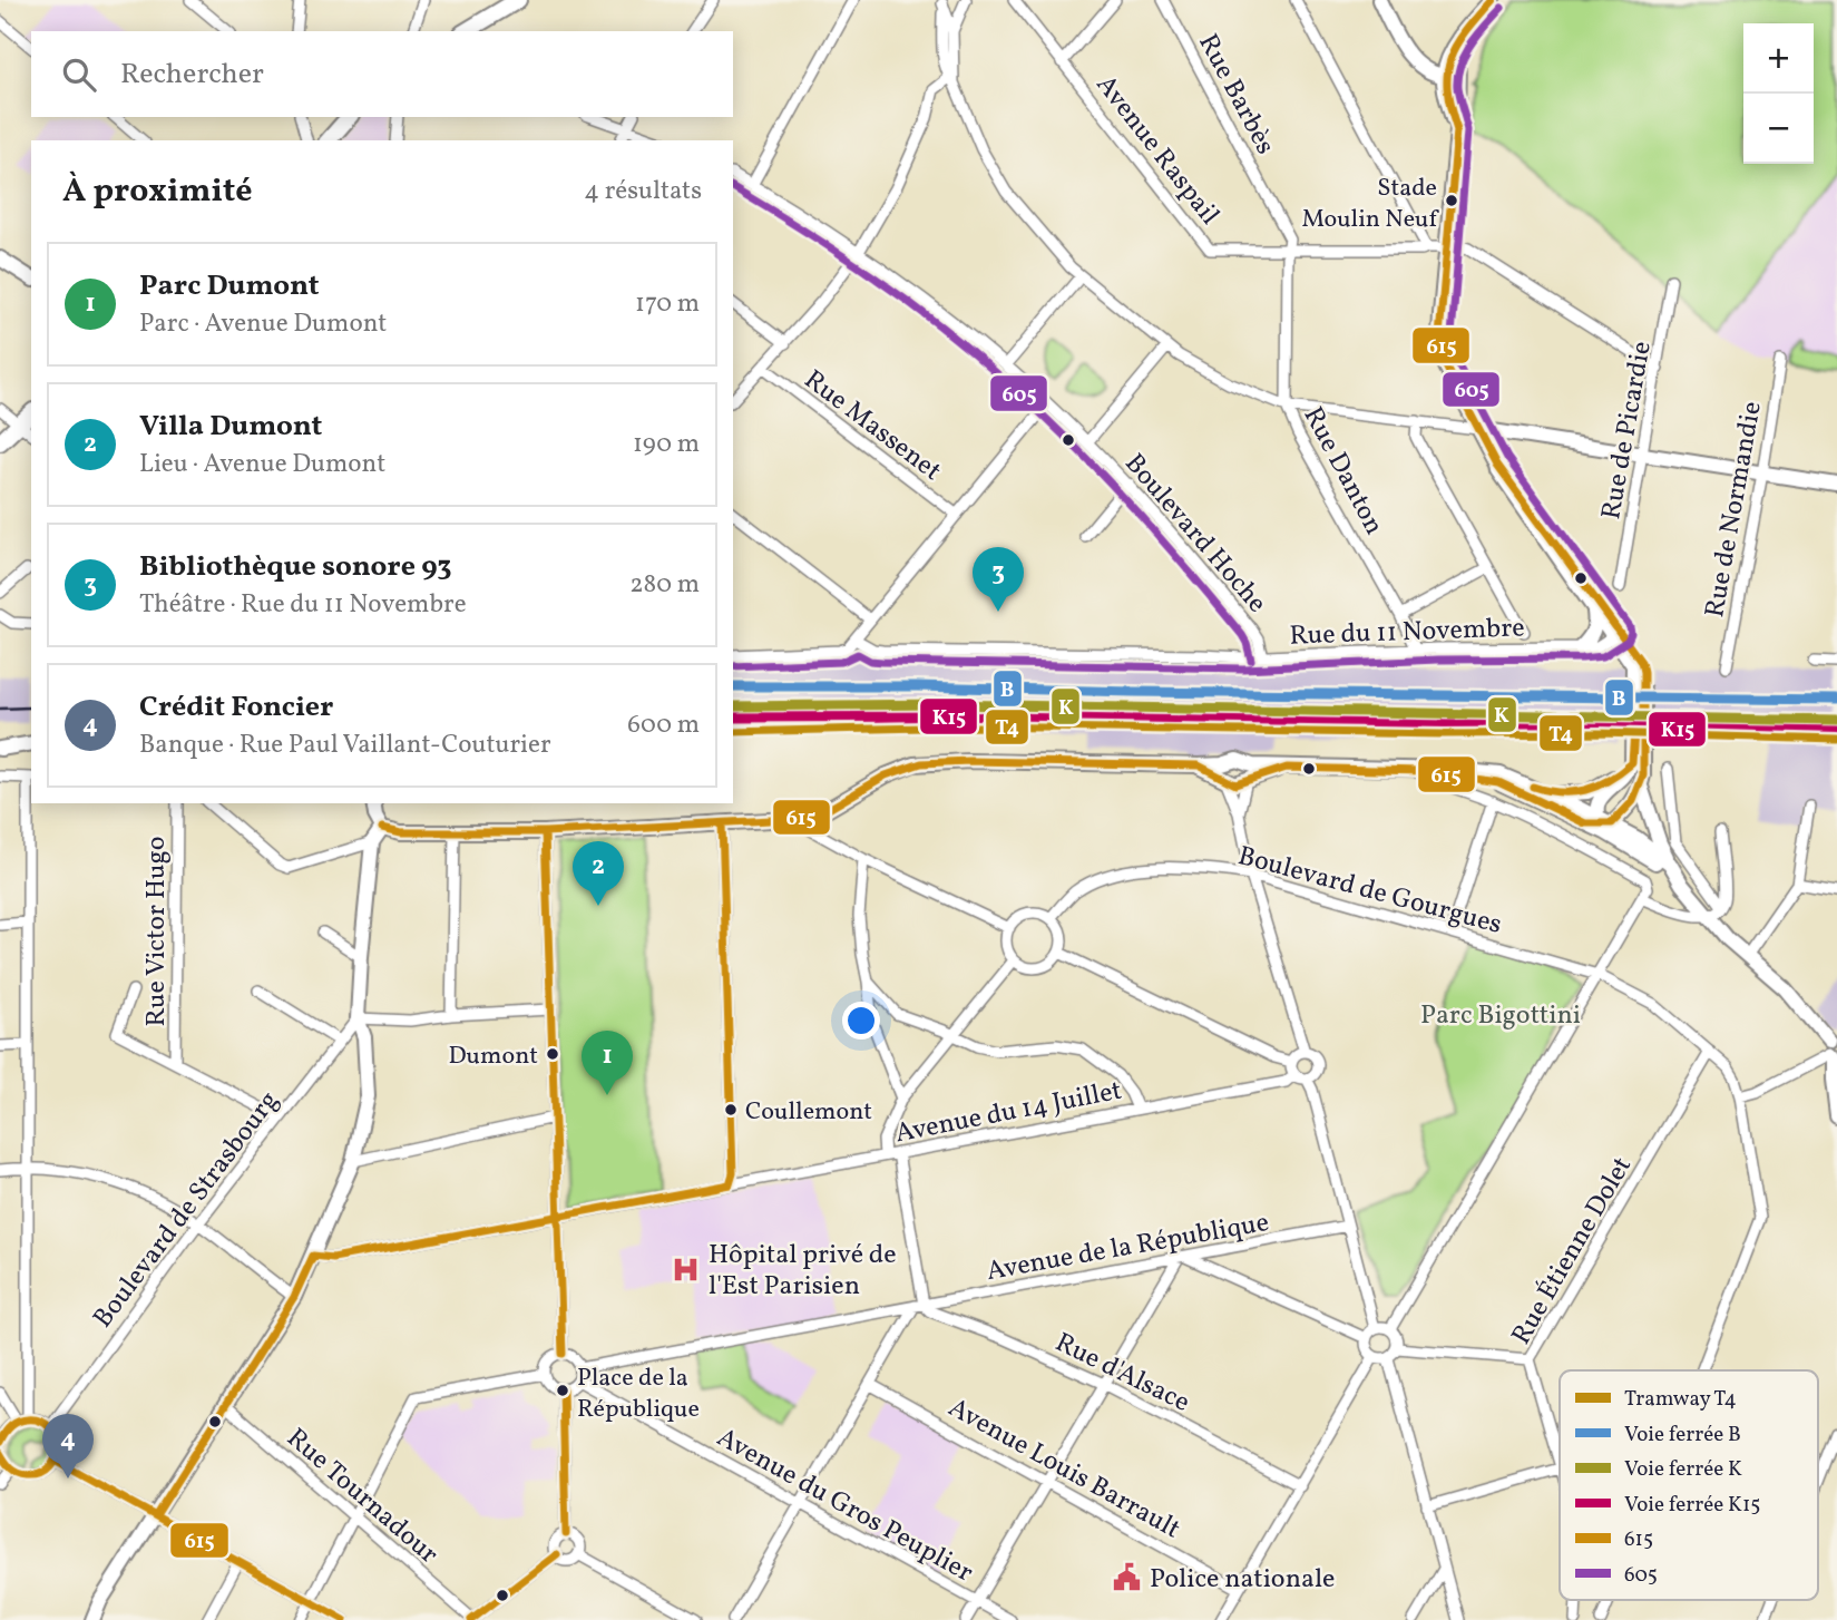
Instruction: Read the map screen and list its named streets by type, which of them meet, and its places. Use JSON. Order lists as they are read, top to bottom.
{
  "streets": {
    "street": [
      "Rue Barbès",
      "Avenue Raspail",
      "Rue Massenet",
      "Rue de Picardie",
      "Rue Danton",
      "Rue de Normandie",
      "Boulevard Hoche",
      "Rue du 11 Novembre",
      "Boulevard de Gourgues",
      "Rue Victor Hugo",
      "Avenue du 14 Juillet",
      "Boulevard de Strasbourg",
      "Avenue de la République",
      "Rue Étienne Dolet",
      "Rue d'Alsace",
      "Avenue Louis Barrault",
      "Rue Tournadour",
      "Avenue du Gros Peuplier"
    ]
  },
  "crossings": [
    ["Rue Barbès", "Avenue Raspail"],
    ["Rue Barbès", "Rue Danton"],
    ["Avenue Raspail", "Rue Danton"],
    ["Rue Danton", "Rue du 11 Novembre"],
    ["Boulevard Hoche", "Rue du 11 Novembre"],
    ["Boulevard de Gourgues", "Rue Étienne Dolet"],
    ["Avenue de la République", "Rue d'Alsace"],
    ["Avenue de la République", "Avenue du Gros Peuplier"]
  ],
  "parks": ["Parc Bigottini"],
  "places": {
    "other": [
      "Stade Moulin Neuf",
      "Dumont",
      "Coullemont",
      "Place de la République"
    ],
    "hospital": ["Hôpital privé de l'Est Parisien"],
    "public building": ["Police nationale"]
  },
  "lines": [
    "transit line 615",
    "transit line 605",
    "rail line B",
    "rail line K",
    "rail line K15",
    "tram line T4"
  ],
  "legend": [
    "Tramway T4",
    "Voie ferrée B",
    "Voie ferrée K",
    "Voie ferrée K15",
    "615",
    "605"
  ],
  "page": {
    "map_buttons": ["+", "−"],
    "search": "Rechercher",
    "heading": ["À proximité", "4 résultats"],
    "list": [
      {
        "mark": "1",
        "name": "Parc Dumont",
        "note": "Parc · Avenue Dumont",
        "value": "170 m"
      },
      {
        "mark": "2",
        "name": "Villa Dumont",
        "note": "Lieu · Avenue Dumont",
        "value": "190 m"
      },
      {
        "mark": "3",
        "name": "Bibliothèque sonore 93",
        "note": "Théâtre · Rue du 11 Novembre",
        "value": "280 m"
      },
      {
        "mark": "4",
        "name": "Crédit Foncier",
        "note": "Banque · Rue Paul Vaillant-Couturier",
        "value": "600 m"
      }
    ],
    "pins": [
      "3",
      "2",
      "1",
      "4"
    ]
  }
}
